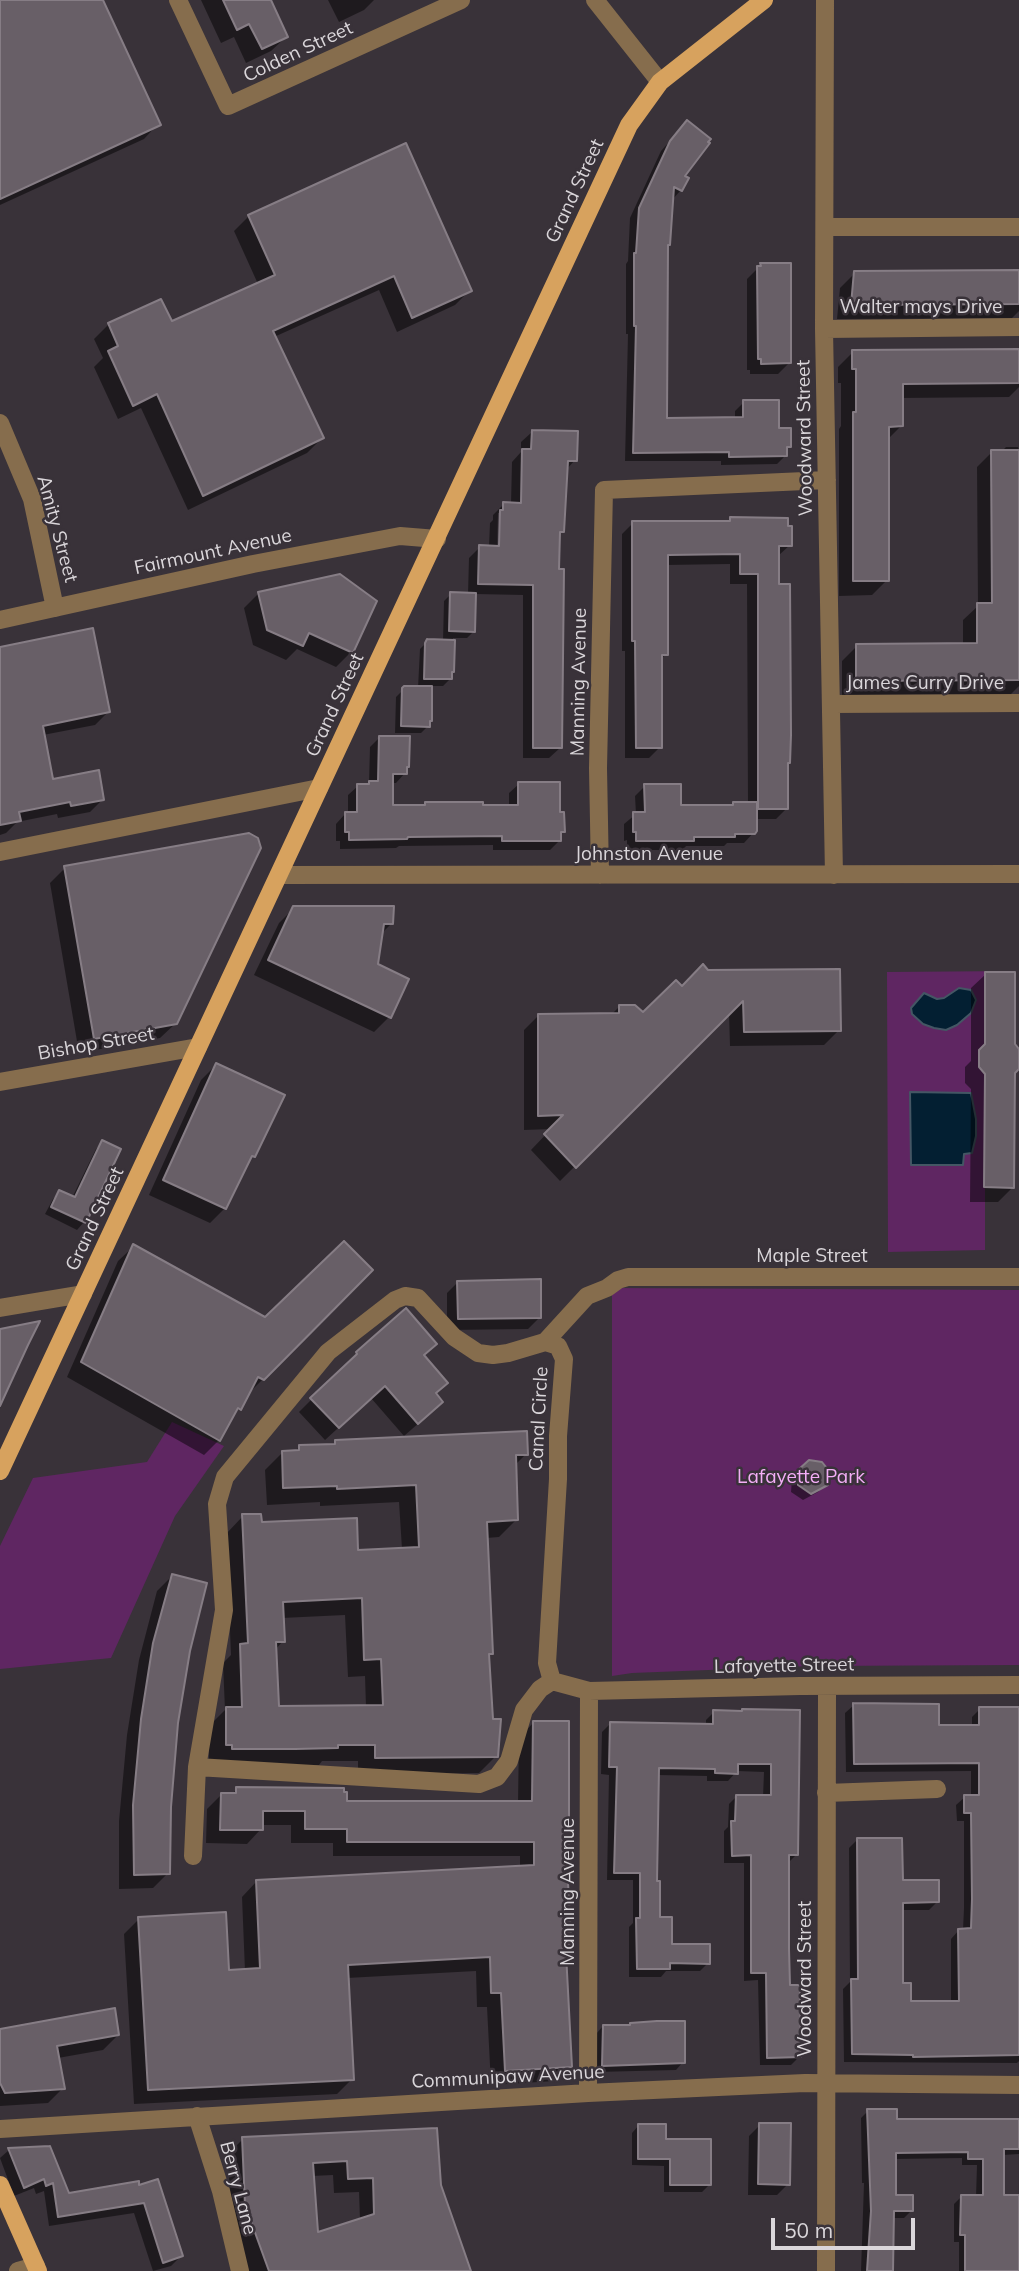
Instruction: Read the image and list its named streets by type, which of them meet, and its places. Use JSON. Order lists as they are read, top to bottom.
{
  "streets": {
    "main road": ["Grand Street"],
    "street": [
      "Colden Street",
      "Walter mays Drive",
      "Woodward Street",
      "Amity Street",
      "Fairmount Avenue",
      "Manning Avenue",
      "James Curry Drive",
      "Johnston Avenue",
      "Bishop Street",
      "Maple Street",
      "Canal Circle",
      "Lafayette Street",
      "Communipaw Avenue",
      "Berry Lane"
    ]
  },
  "crossings": [
    ["Grand Street", "Fairmount Avenue"],
    ["Grand Street", "Johnston Avenue"],
    ["Grand Street", "Bishop Street"],
    ["Walter mays Drive", "Woodward Street"],
    ["Woodward Street", "Manning Avenue"],
    ["Woodward Street", "James Curry Drive"],
    ["Woodward Street", "Johnston Avenue"],
    ["Woodward Street", "Lafayette Street"],
    ["Woodward Street", "Communipaw Avenue"],
    ["Amity Street", "Fairmount Avenue"],
    ["Manning Avenue", "Johnston Avenue"],
    ["Manning Avenue", "Lafayette Street"],
    ["Manning Avenue", "Communipaw Avenue"],
    ["Maple Street", "Canal Circle"],
    ["Canal Circle", "Lafayette Street"],
    ["Communipaw Avenue", "Berry Lane"]
  ],
  "parks": ["Lafayette Park"],
  "scale_bar": "50 m"
}
